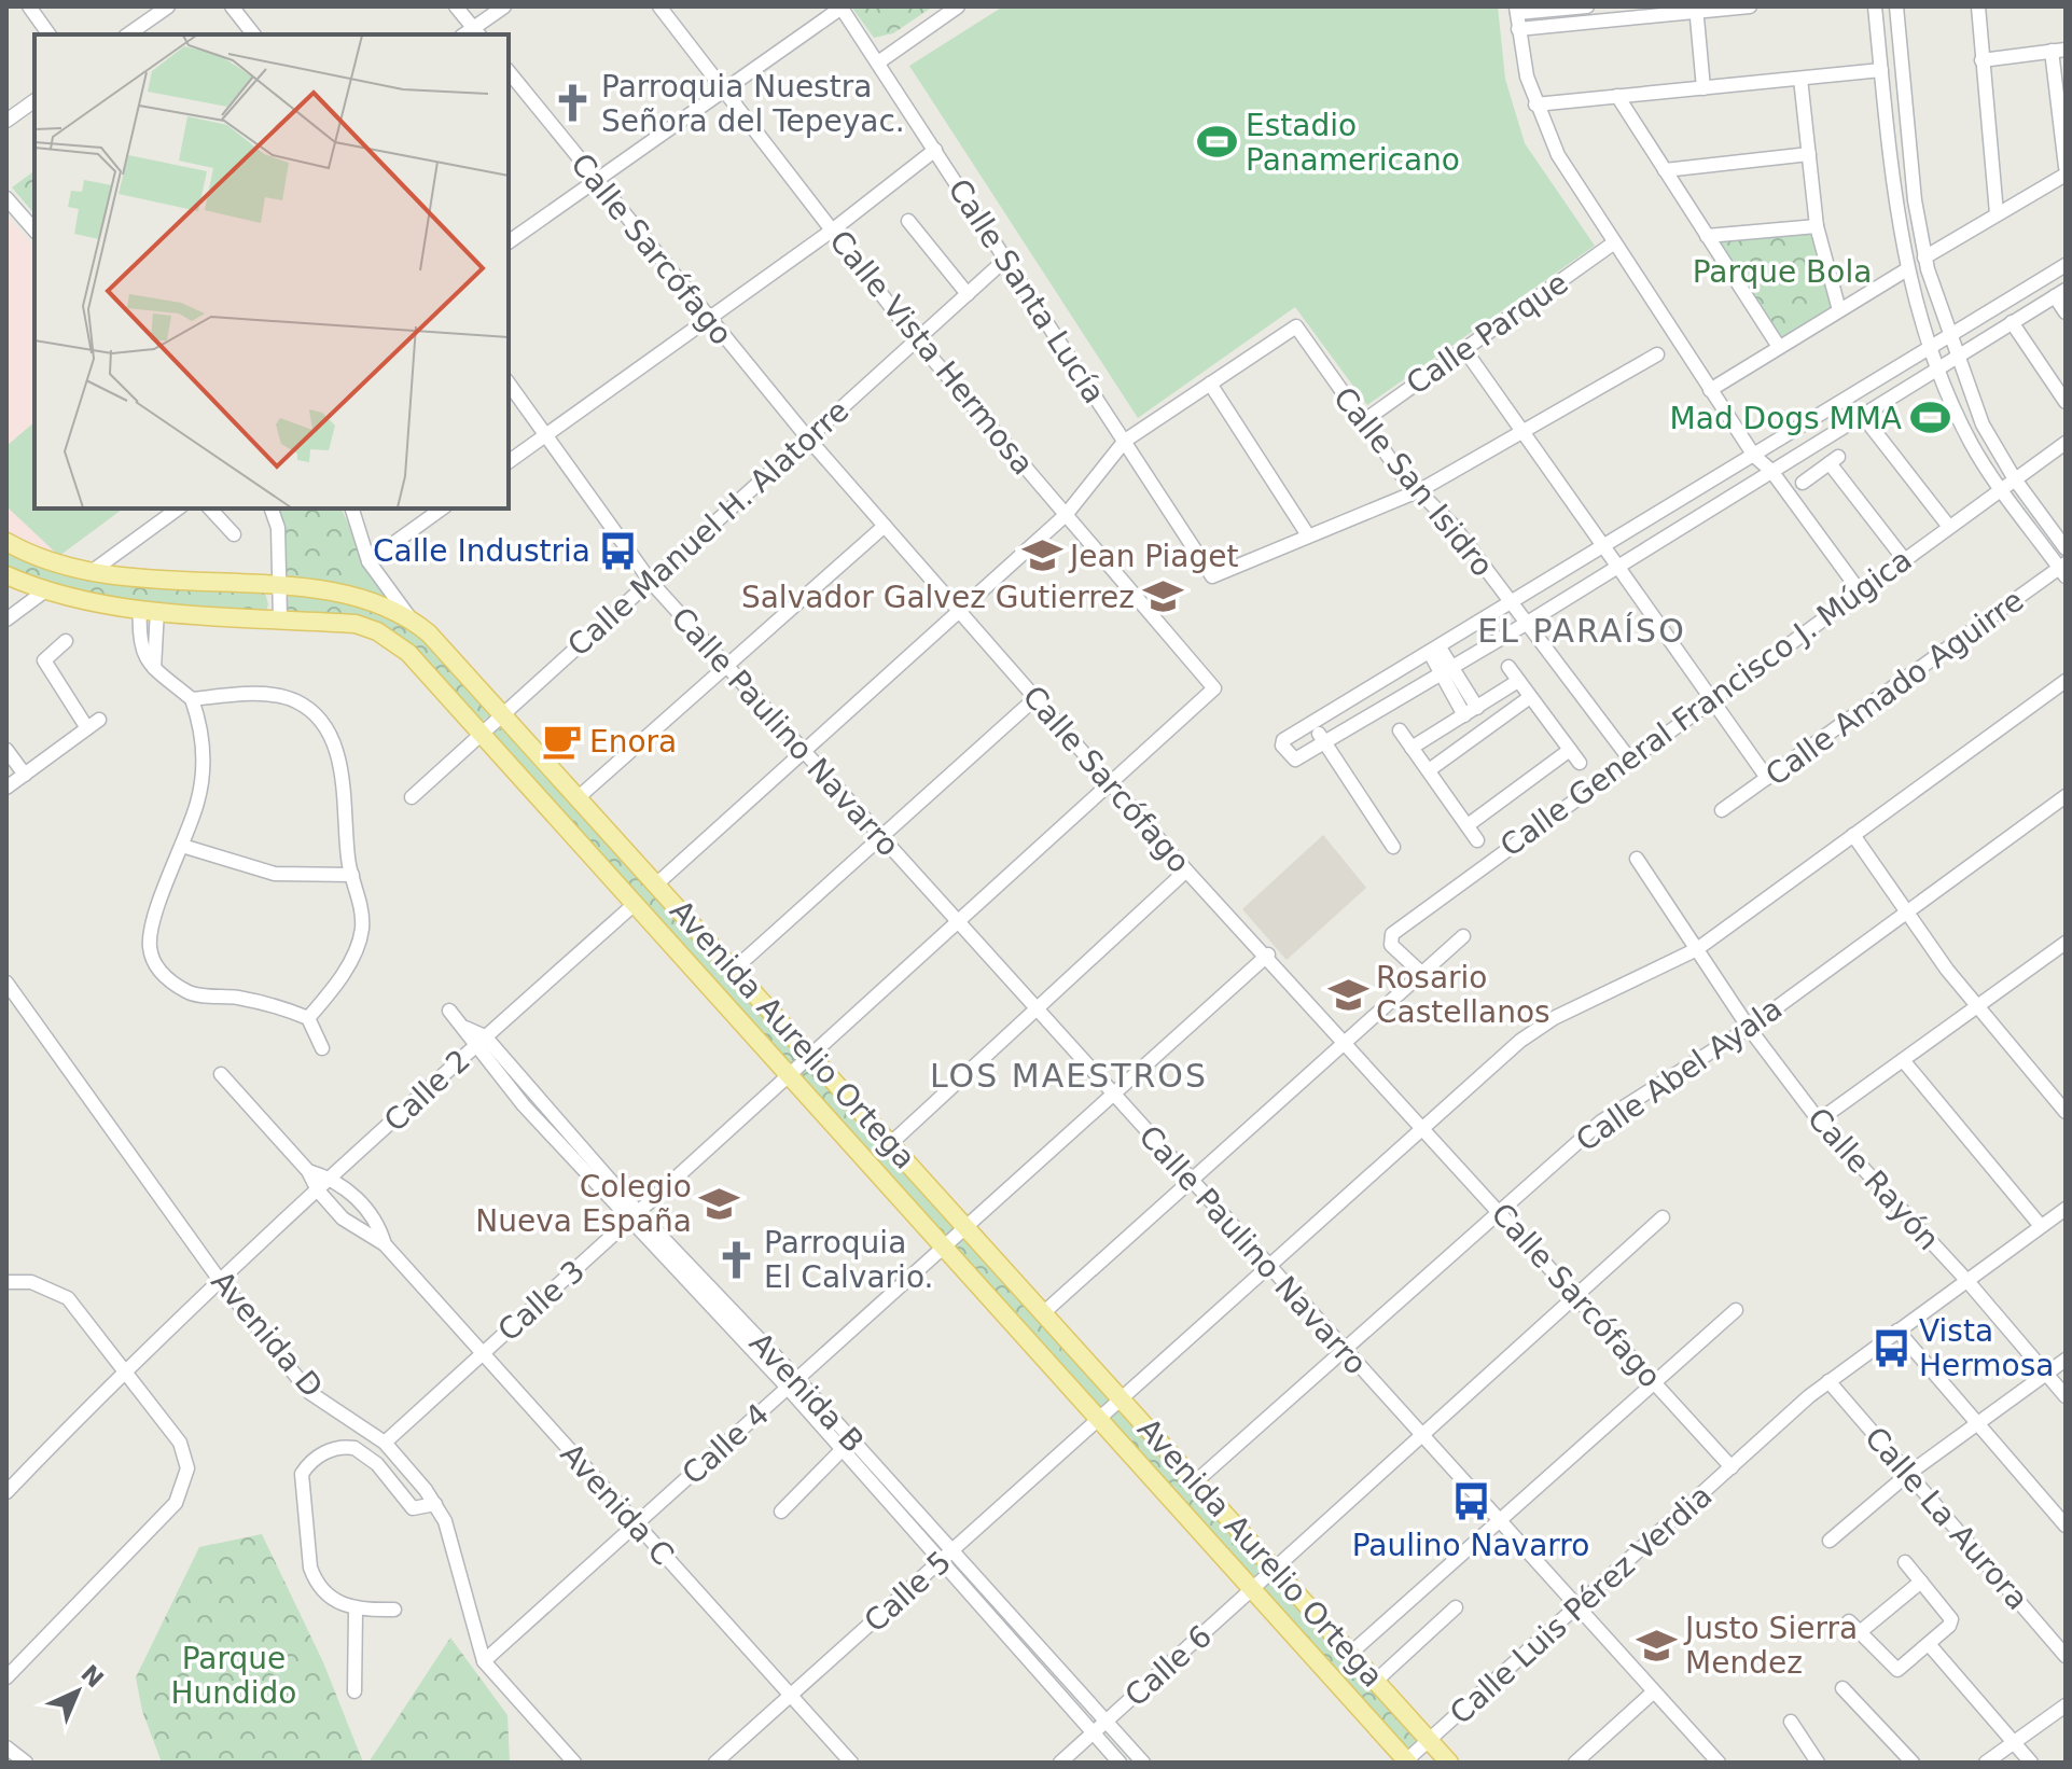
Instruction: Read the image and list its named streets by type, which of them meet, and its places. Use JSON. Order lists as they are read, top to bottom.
{
  "streets": {
    "main road": ["Avenida Aurelio Ortega"],
    "street": [
      "Calle Sarcófago",
      "Calle Santa Lucía",
      "Calle Parque",
      "Calle Vista Hermosa",
      "Calle San Isidro",
      "Calle Manuel H. Alatorre",
      "Calle Amado Aguirre",
      "Calle General Francisco J. Múgica",
      "Calle Paulino Navarro",
      "Calle Abel Ayala",
      "Calle 2",
      "Calle Rayón",
      "Calle 3",
      "Avenida D",
      "Avenida B",
      "Calle 4",
      "Avenida C",
      "Calle La Aurora",
      "Calle 5",
      "Calle Luis Pérez Verdia",
      "Calle 6"
    ]
  },
  "crossings": [
    ["Calle Sarcófago", "Calle Manuel H. Alatorre"],
    ["Calle Sarcófago", "Calle Abel Ayala"],
    ["Calle Sarcófago", "Calle 3"],
    ["Calle Sarcófago", "Calle 4"],
    ["Calle Sarcófago", "Calle 5"],
    ["Calle Sarcófago", "Calle Luis Pérez Verdia"],
    ["Calle Sarcófago", "Calle 6"],
    ["Calle Santa Lucía", "Calle Manuel H. Alatorre"],
    ["Calle Parque", "Calle San Isidro"],
    ["Calle Vista Hermosa", "Calle Manuel H. Alatorre"],
    ["Calle Vista Hermosa", "Calle 3"],
    ["Calle San Isidro", "Calle General Francisco J. Múgica"],
    ["Calle Manuel H. Alatorre", "Calle Paulino Navarro"],
    ["Calle Manuel H. Alatorre", "Avenida Aurelio Ortega"],
    ["Calle Paulino Navarro", "Calle Abel Ayala"],
    ["Calle Paulino Navarro", "Calle 3"],
    ["Calle Paulino Navarro", "Calle 4"],
    ["Calle Paulino Navarro", "Calle 5"],
    ["Calle Paulino Navarro", "Calle Luis Pérez Verdia"],
    ["Calle Paulino Navarro", "Calle 6"],
    ["Avenida Aurelio Ortega", "Calle Abel Ayala"],
    ["Avenida Aurelio Ortega", "Calle 2"],
    ["Avenida Aurelio Ortega", "Calle 3"],
    ["Avenida Aurelio Ortega", "Calle 4"],
    ["Avenida Aurelio Ortega", "Calle 5"],
    ["Avenida Aurelio Ortega", "Calle Luis Pérez Verdia"],
    ["Avenida Aurelio Ortega", "Calle 6"],
    ["Calle Abel Ayala", "Calle Rayón"],
    ["Calle 2", "Avenida D"],
    ["Calle 2", "Avenida B"],
    ["Calle 2", "Avenida C"],
    ["Calle Rayón", "Calle 5"],
    ["Calle Rayón", "Calle Luis Pérez Verdia"],
    ["Calle 3", "Avenida D"],
    ["Calle 3", "Avenida B"],
    ["Calle 3", "Avenida C"],
    ["Avenida D", "Calle 4"],
    ["Avenida B", "Calle 4"],
    ["Avenida B", "Calle 5"],
    ["Avenida B", "Calle 6"],
    ["Calle 4", "Avenida C"],
    ["Avenida C", "Calle 5"],
    ["Calle La Aurora", "Calle Luis Pérez Verdia"]
  ],
  "districts": ["EL PARAÍSO", "LOS MAESTROS"],
  "parks": ["Parque Bola", "Parque Hundido"],
  "places": {
    "church": ["Parroquia Nuestra Señora del Tepeyac.", "Parroquia El Calvario."],
    "sports": ["Estadio Panamericano", "Mad Dogs MMA"],
    "bus stop": ["Calle Industria", "Vista Hermosa", "Paulino Navarro"],
    "school or university": [
      "Jean Piaget",
      "Salvador Galvez Gutierrez",
      "Rosario Castellanos",
      "Colegio Nueva España",
      "Justo Sierra Mendez"
    ],
    "cafe": ["Enora"]
  },
  "north": "top right"
}
